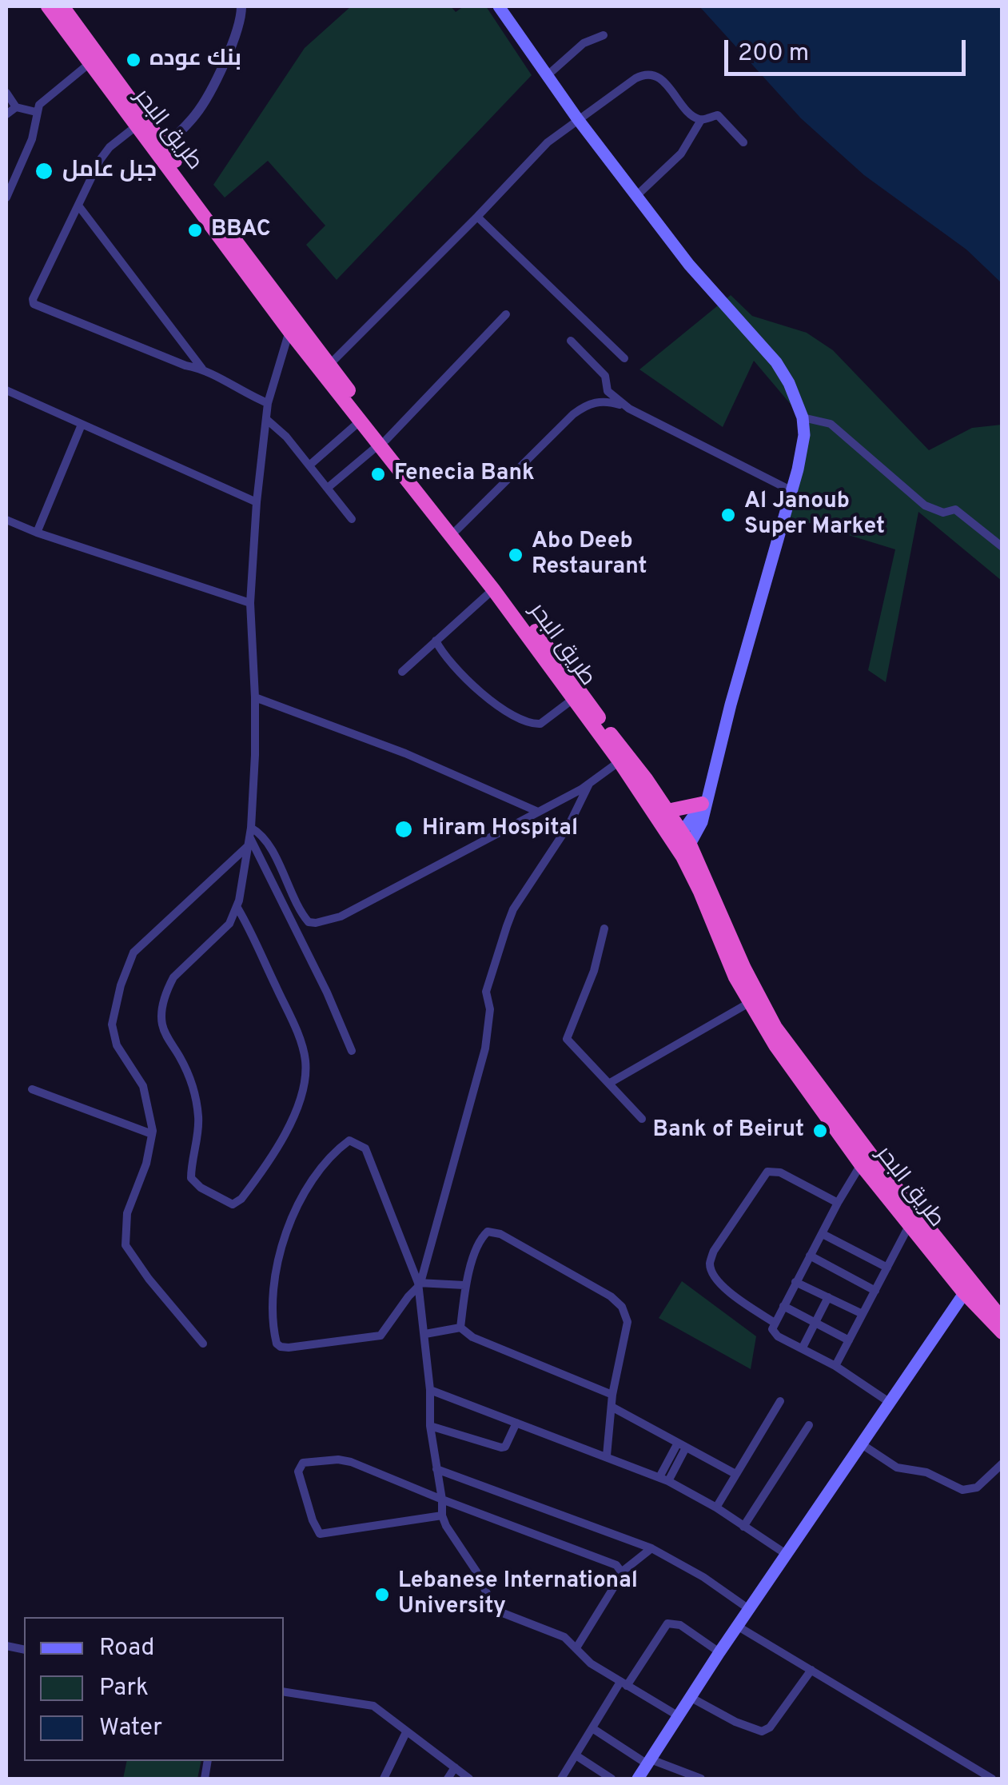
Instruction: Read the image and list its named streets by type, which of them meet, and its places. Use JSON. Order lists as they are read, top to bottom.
{
  "streets": {
    "highway": ["طريق البحر"]
  },
  "places": [
    "بنك عوده",
    "جبل عامل",
    "BBAC",
    "Fenecia Bank",
    "Al Janoub Super Market",
    "Abo Deeb Restaurant",
    "Hiram Hospital",
    "Bank of Beirut",
    "Lebanese International University"
  ],
  "legend": ["Road", "Park", "Water"],
  "scale_bar": "200 m"
}
